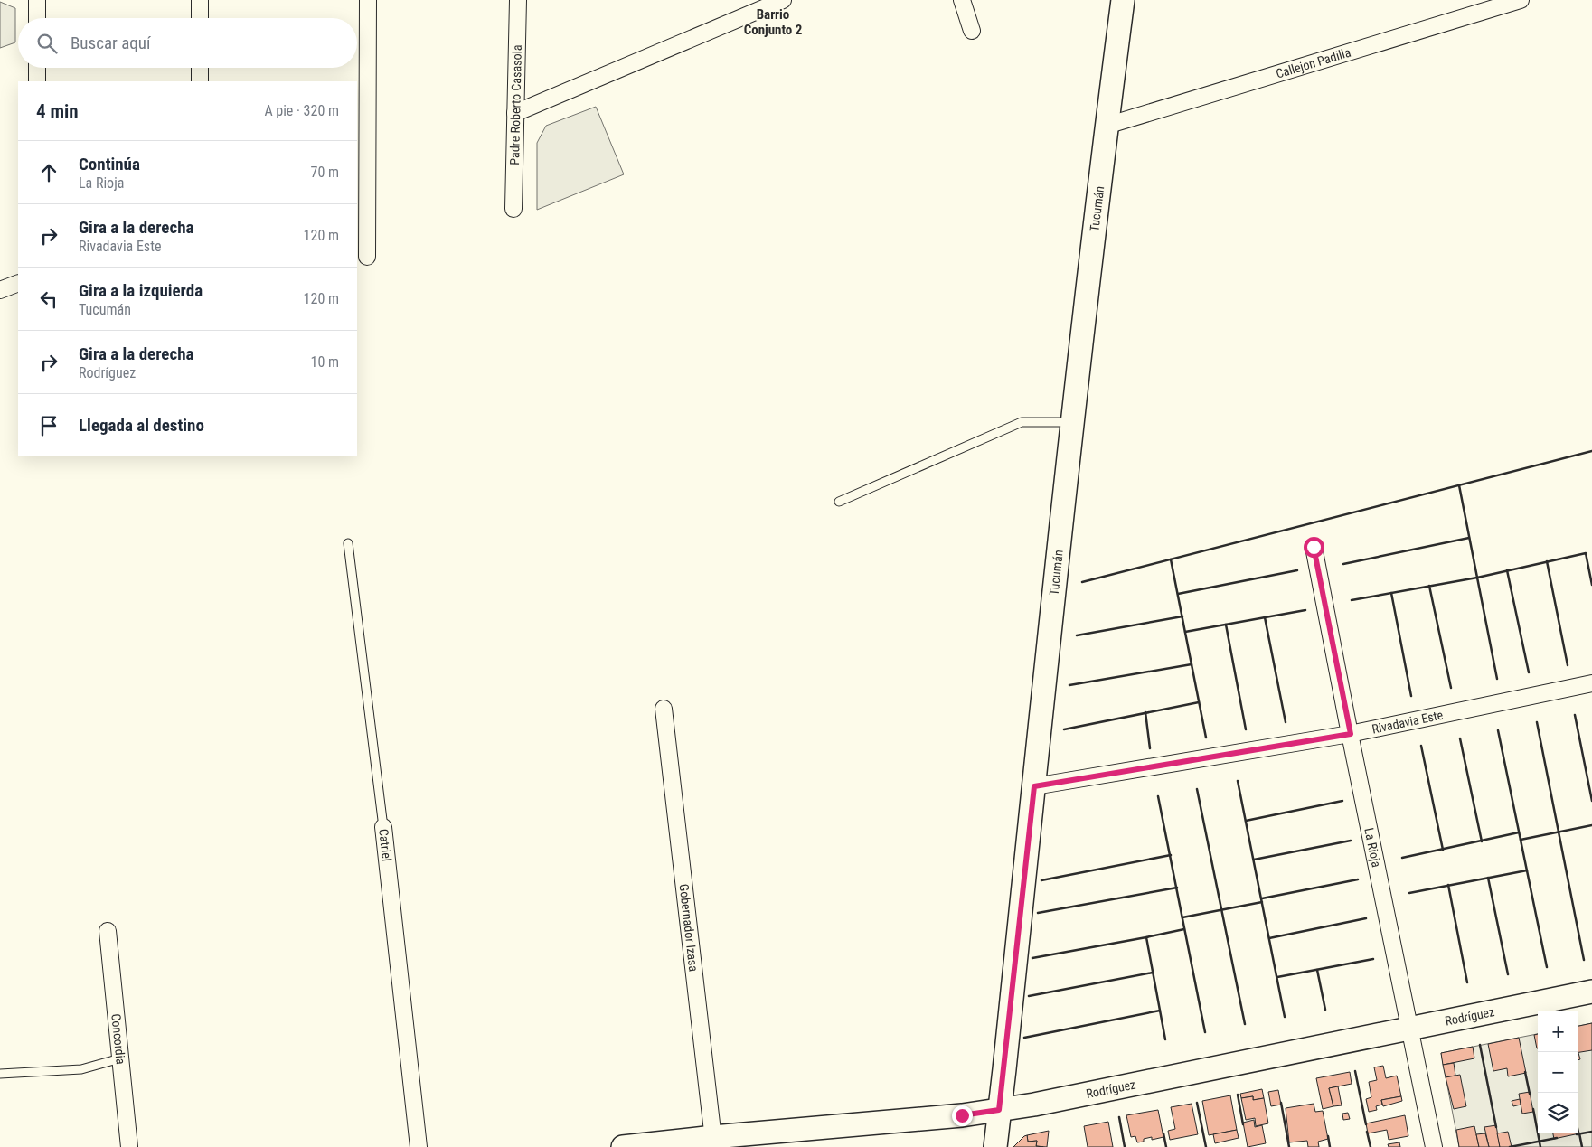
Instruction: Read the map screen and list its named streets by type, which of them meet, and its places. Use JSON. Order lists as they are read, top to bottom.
{
  "streets": {
    "main road": ["Tucumán", "Rodríguez"],
    "street": [
      "Callejon Padilla",
      "Padre Roberto Casasola",
      "Rivadavia Este",
      "Catriel",
      "La Rioja",
      "Gobernador Izasa",
      "Concordia"
    ]
  },
  "crossings": [
    ["Callejon Padilla", "Tucumán"],
    ["Tucumán", "Rivadavia Este"],
    ["Tucumán", "Rodríguez"],
    ["Rivadavia Este", "La Rioja"],
    ["La Rioja", "Rodríguez"],
    ["Gobernador Izasa", "Rodríguez"]
  ],
  "districts": ["Barrio Conjunto 2"],
  "page": {
    "search": "Buscar aquí",
    "heading": ["4 min", "A pie · 320 m"],
    "list": [
      ["Continúa", "La Rioja", "70 m"],
      ["Gira a la derecha", "Rivadavia Este", "120 m"],
      ["Gira a la izquierda", "Tucumán", "120 m"],
      ["Gira a la derecha", "Rodríguez", "10 m"],
      "Llegada al destino"
    ],
    "map_buttons": ["+", "−"]
  }
}
